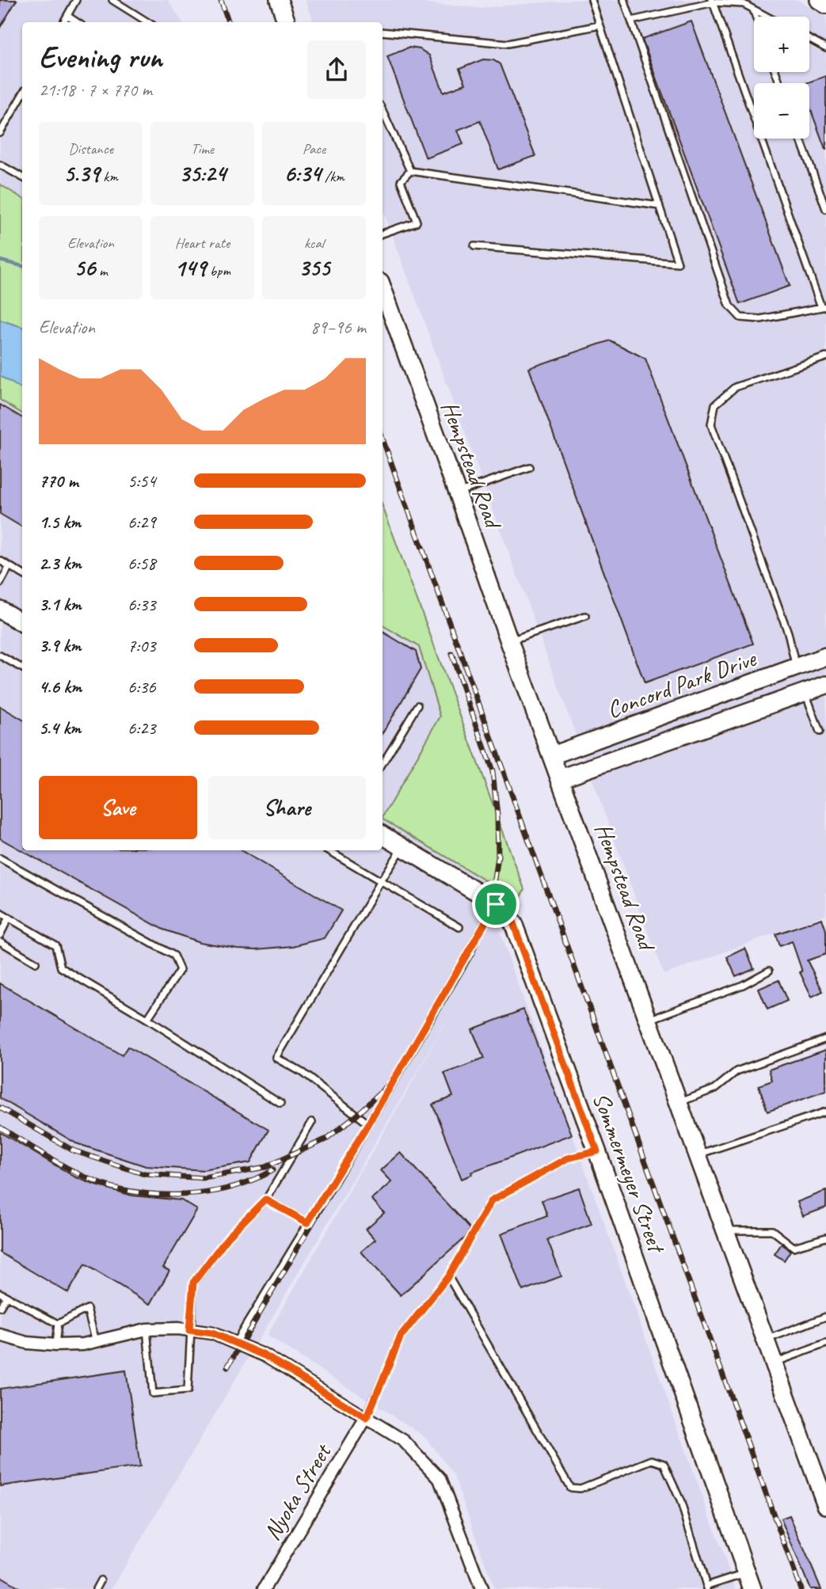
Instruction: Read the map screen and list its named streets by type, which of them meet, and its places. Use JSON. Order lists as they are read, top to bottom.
{
  "streets": {
    "street": [
      "Hempstead Road",
      "Concord Park Drive",
      "Sommermeyer Street",
      "Nyoka Street"
    ]
  },
  "crossings": [
    ["Hempstead Road", "Concord Park Drive"]
  ],
  "page": {
    "map_buttons": ["+", "−"],
    "heading": ["Evening run", "21:18 · 7 × 770 m"],
    "stats": [
      ["Distance", "5.39 km"],
      ["Time", "35:24"],
      ["Pace", "6:34 /km"],
      ["Elevation", "56 m"],
      ["Heart rate", "149 bpm"],
      ["kcal", "355"]
    ],
    "chart": ["Elevation", "89–96 m"],
    "list": [
      {
        "name": "770 m",
        "note": "5:54"
      },
      {
        "name": "1.5 km",
        "note": "6:29"
      },
      {
        "name": "2.3 km",
        "note": "6:58"
      },
      {
        "name": "3.1 km",
        "note": "6:33"
      },
      {
        "name": "3.9 km",
        "note": "7:03"
      },
      {
        "name": "4.6 km",
        "note": "6:36"
      },
      {
        "name": "5.4 km",
        "note": "6:23"
      }
    ],
    "buttons": ["Save", "Share"]
  }
}
